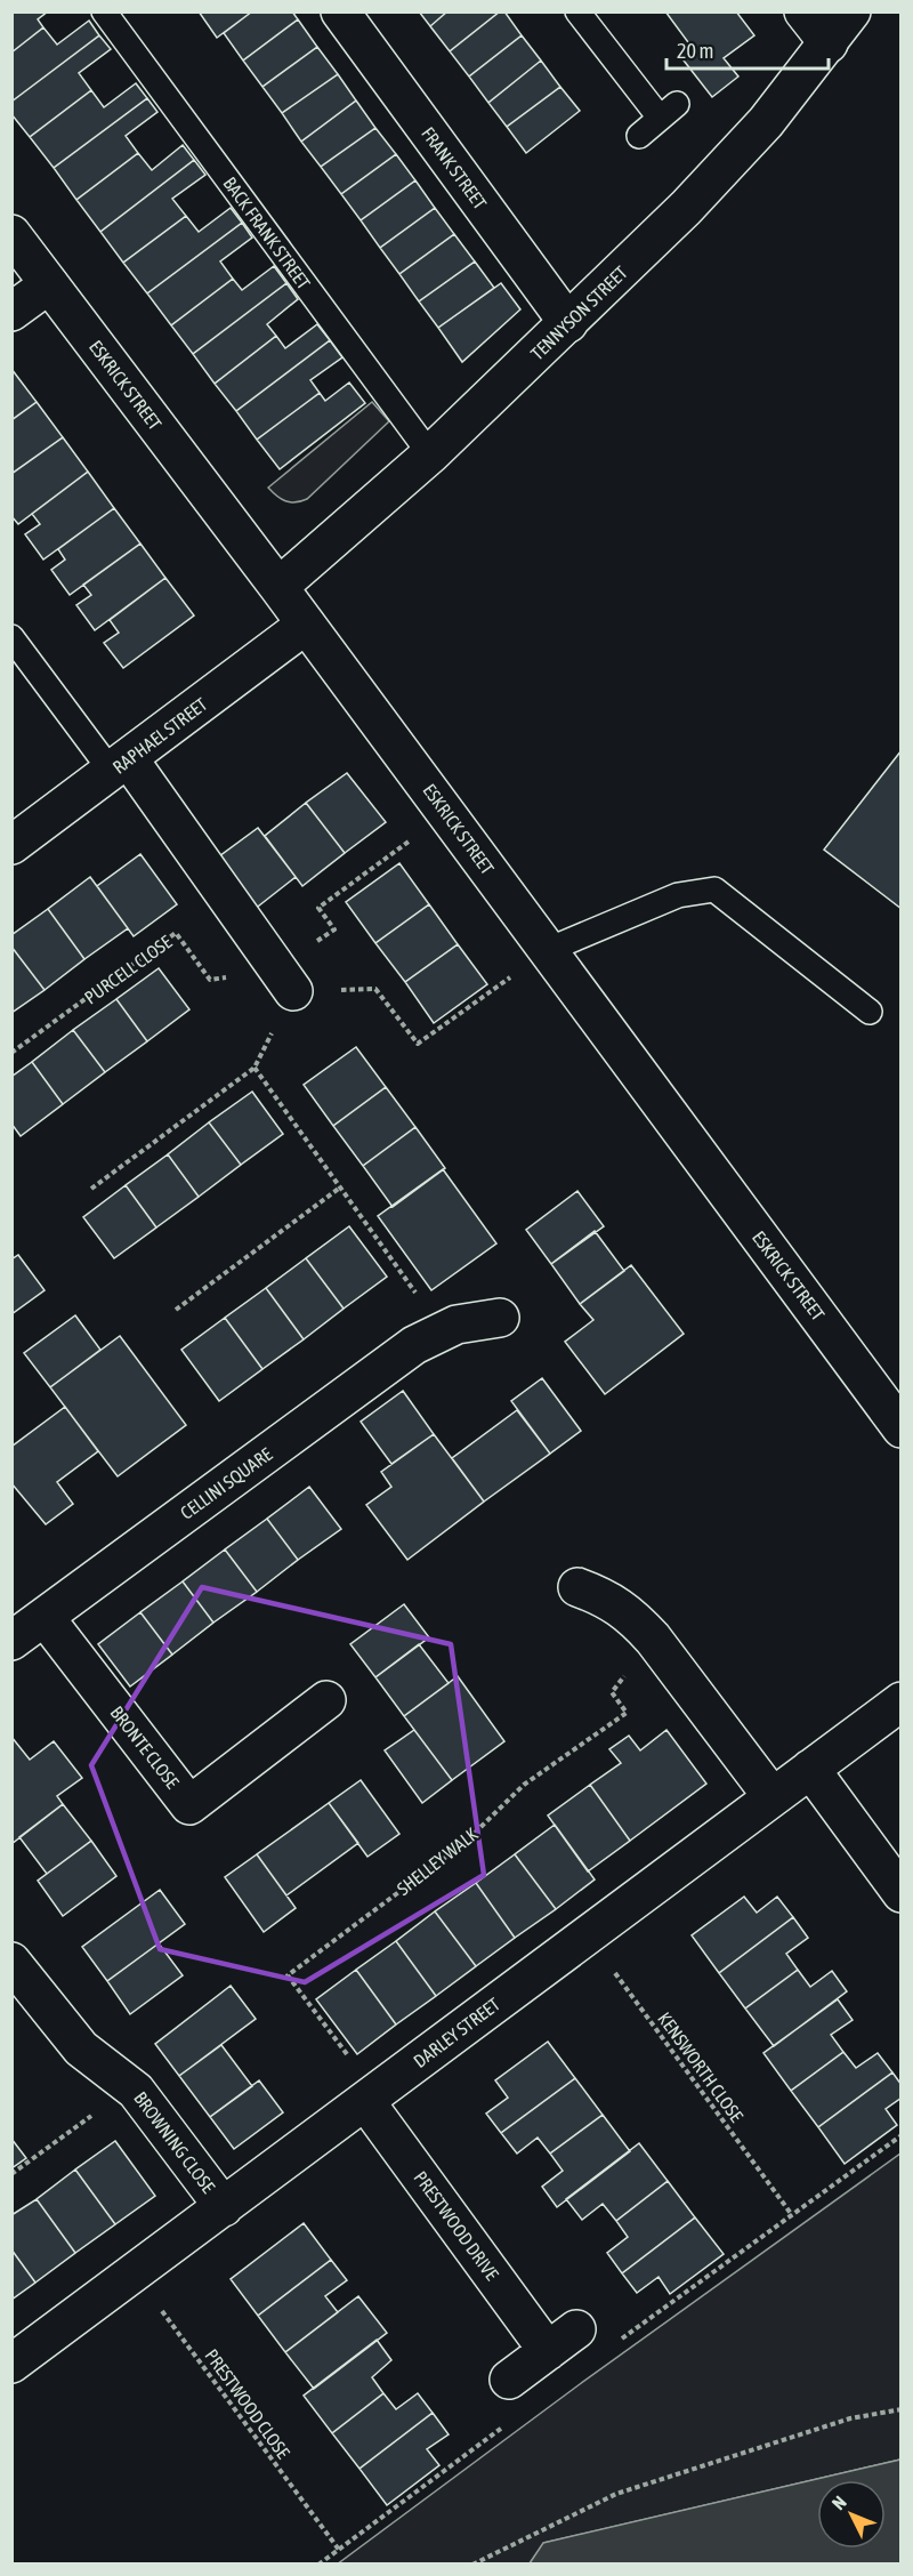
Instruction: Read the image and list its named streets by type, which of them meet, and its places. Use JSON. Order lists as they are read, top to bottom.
{
  "streets": {
    "street": [
      "FRANK STREET",
      "TENNYSON STREET",
      "ESKRICK STREET",
      "RAPHAEL STREET",
      "CELLINI SQUARE",
      "BRONTE CLOSE",
      "DARLEY STREET",
      "BROWNING CLOSE",
      "PRESTWOOD DRIVE"
    ],
    "lane": ["BACK FRANK STREET"],
    "path": [
      "PURCELL CLOSE",
      "SHELLEY WALK",
      "KENSWORTH CLOSE",
      "PRESTWOOD CLOSE"
    ]
  },
  "crossings": [
    ["FRANK STREET", "TENNYSON STREET"],
    ["BACK FRANK STREET", "TENNYSON STREET"],
    ["TENNYSON STREET", "ESKRICK STREET"],
    ["ESKRICK STREET", "RAPHAEL STREET"],
    ["ESKRICK STREET", "PURCELL CLOSE"],
    ["CELLINI SQUARE", "BRONTE CLOSE"],
    ["SHELLEY WALK", "DARLEY STREET"],
    ["SHELLEY WALK", "PRESTWOOD DRIVE"],
    ["DARLEY STREET", "KENSWORTH CLOSE"],
    ["DARLEY STREET", "BROWNING CLOSE"],
    ["DARLEY STREET", "PRESTWOOD DRIVE"],
    ["DARLEY STREET", "PRESTWOOD CLOSE"]
  ],
  "scale_bar": "20 m",
  "north": "top left"
}
